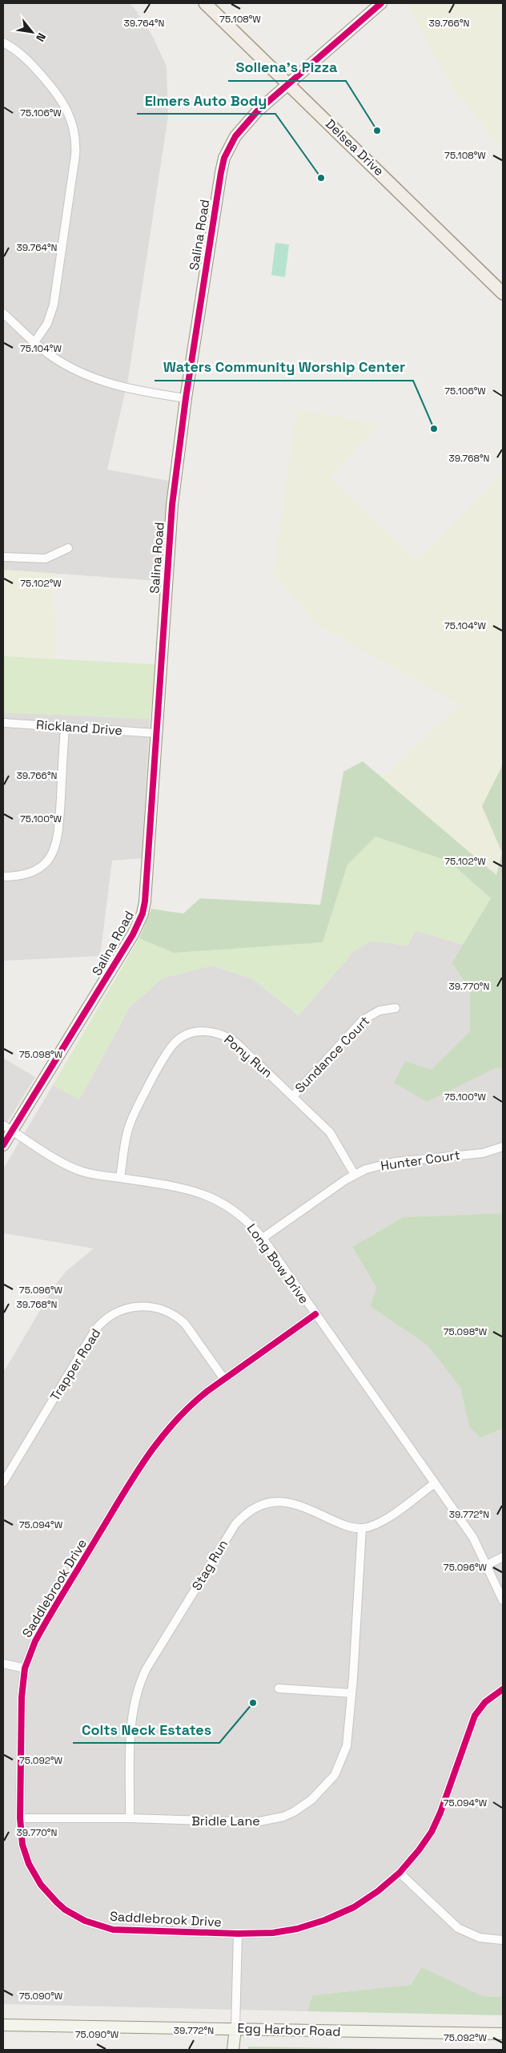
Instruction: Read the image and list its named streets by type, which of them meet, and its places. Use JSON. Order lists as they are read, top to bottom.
{
  "streets": {
    "main road": ["Delsea Drive"],
    "street": [
      "Salina Road",
      "Rickland Drive",
      "Sundance Court",
      "Pony Run",
      "Hunter Court",
      "Long Bow Drive",
      "Trapper Road",
      "Stag Run",
      "Saddlebrook Drive",
      "Bridle Lane",
      "Egg Harbor Road"
    ]
  },
  "crossings": [
    ["Delsea Drive", "Salina Road"],
    ["Salina Road", "Rickland Drive"],
    ["Salina Road", "Long Bow Drive"],
    ["Sundance Court", "Pony Run"],
    ["Pony Run", "Hunter Court"],
    ["Pony Run", "Long Bow Drive"],
    ["Hunter Court", "Long Bow Drive"],
    ["Long Bow Drive", "Saddlebrook Drive"],
    ["Trapper Road", "Saddlebrook Drive"],
    ["Stag Run", "Bridle Lane"],
    ["Saddlebrook Drive", "Bridle Lane"]
  ],
  "places": [
    "Sollena's Pizza",
    "Elmers Auto Body",
    "Waters Community Worship Center",
    "Colts Neck Estates"
  ],
  "north": "bottom right",
  "coordinates": [
    "75.108°W",
    "39.764°N",
    "39.766°N",
    "75.106°W",
    "75.104°W",
    "39.768°N",
    "75.102°W",
    "75.100°W",
    "39.770°N",
    "75.098°W",
    "75.096°W",
    "39.772°N",
    "75.094°W",
    "75.092°W",
    "75.090°W"
  ]
}
